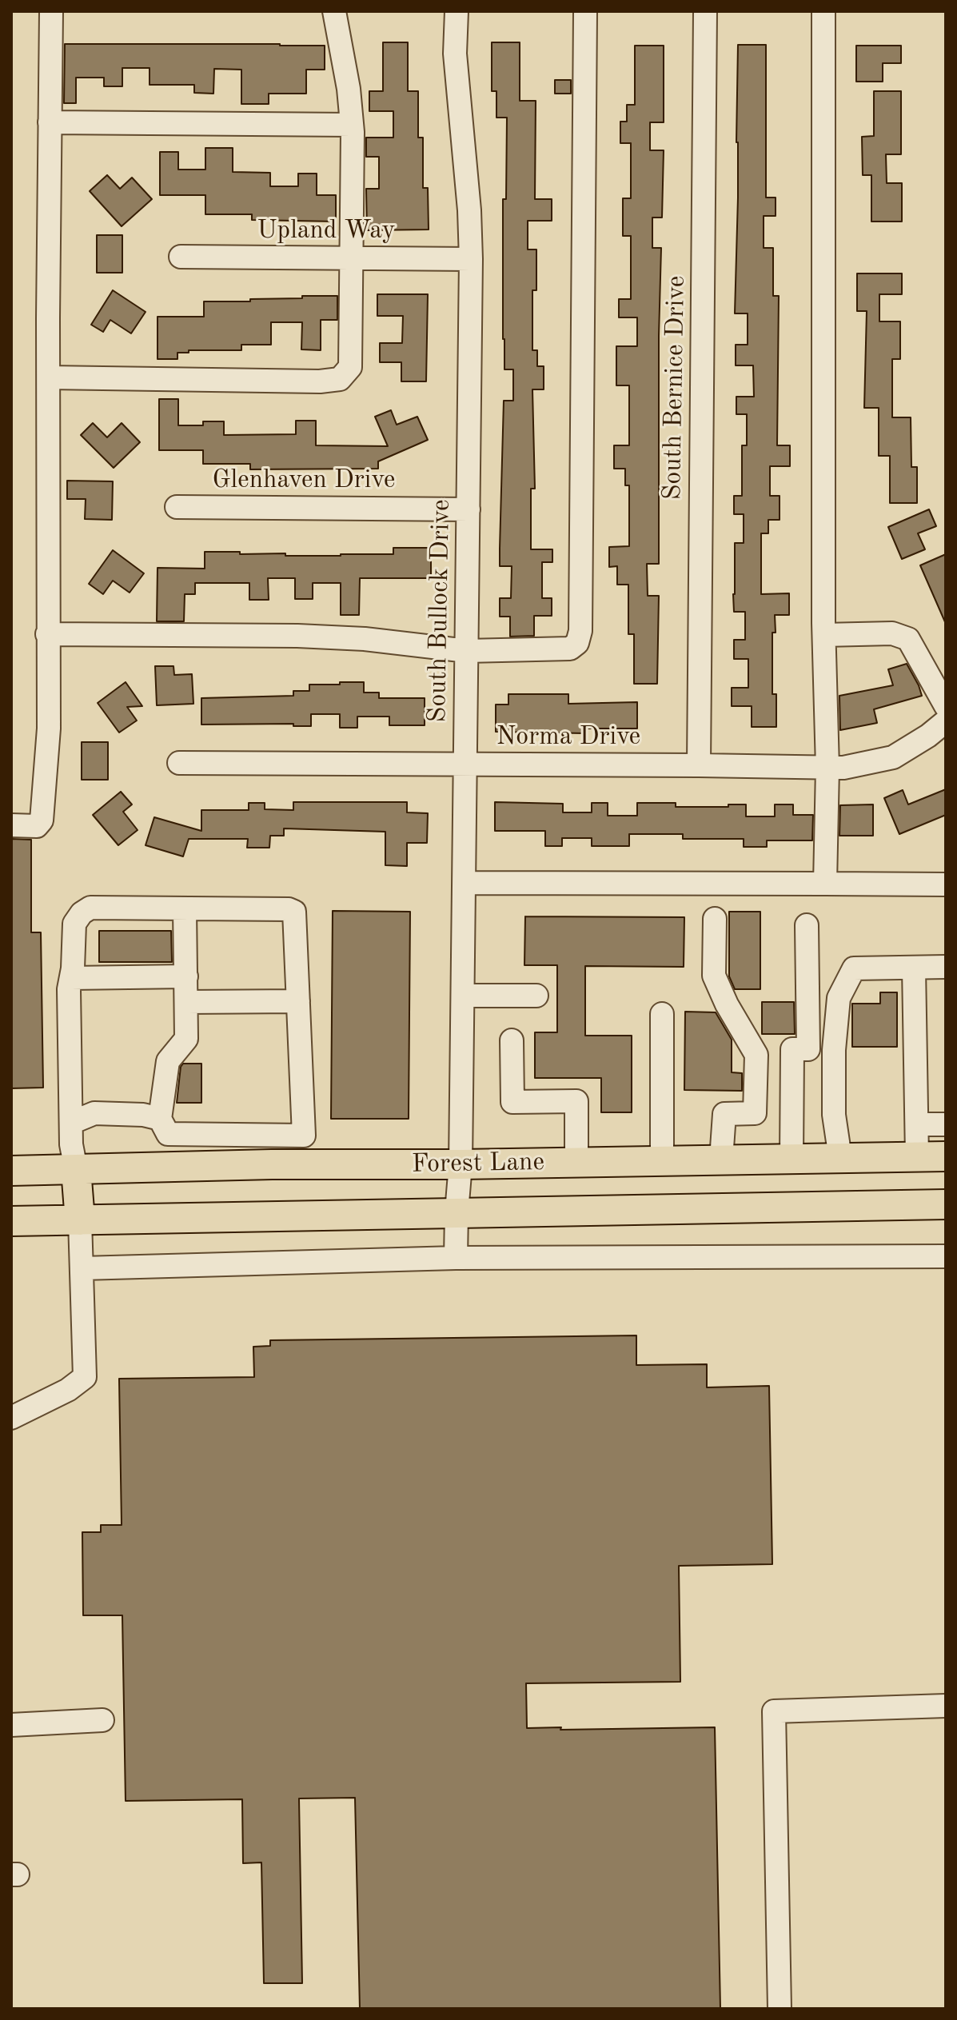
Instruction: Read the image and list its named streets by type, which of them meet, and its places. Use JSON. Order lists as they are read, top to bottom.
{
  "streets": {
    "main road": ["Forest Lane"],
    "street": [
      "Upland Way",
      "South Bernice Drive",
      "Glenhaven Drive",
      "South Bullock Drive",
      "Norma Drive"
    ]
  },
  "crossings": [
    ["Upland Way", "South Bullock Drive"],
    ["South Bernice Drive", "Norma Drive"],
    ["Glenhaven Drive", "South Bullock Drive"],
    ["South Bullock Drive", "Norma Drive"],
    ["South Bullock Drive", "Forest Lane"]
  ]
}
